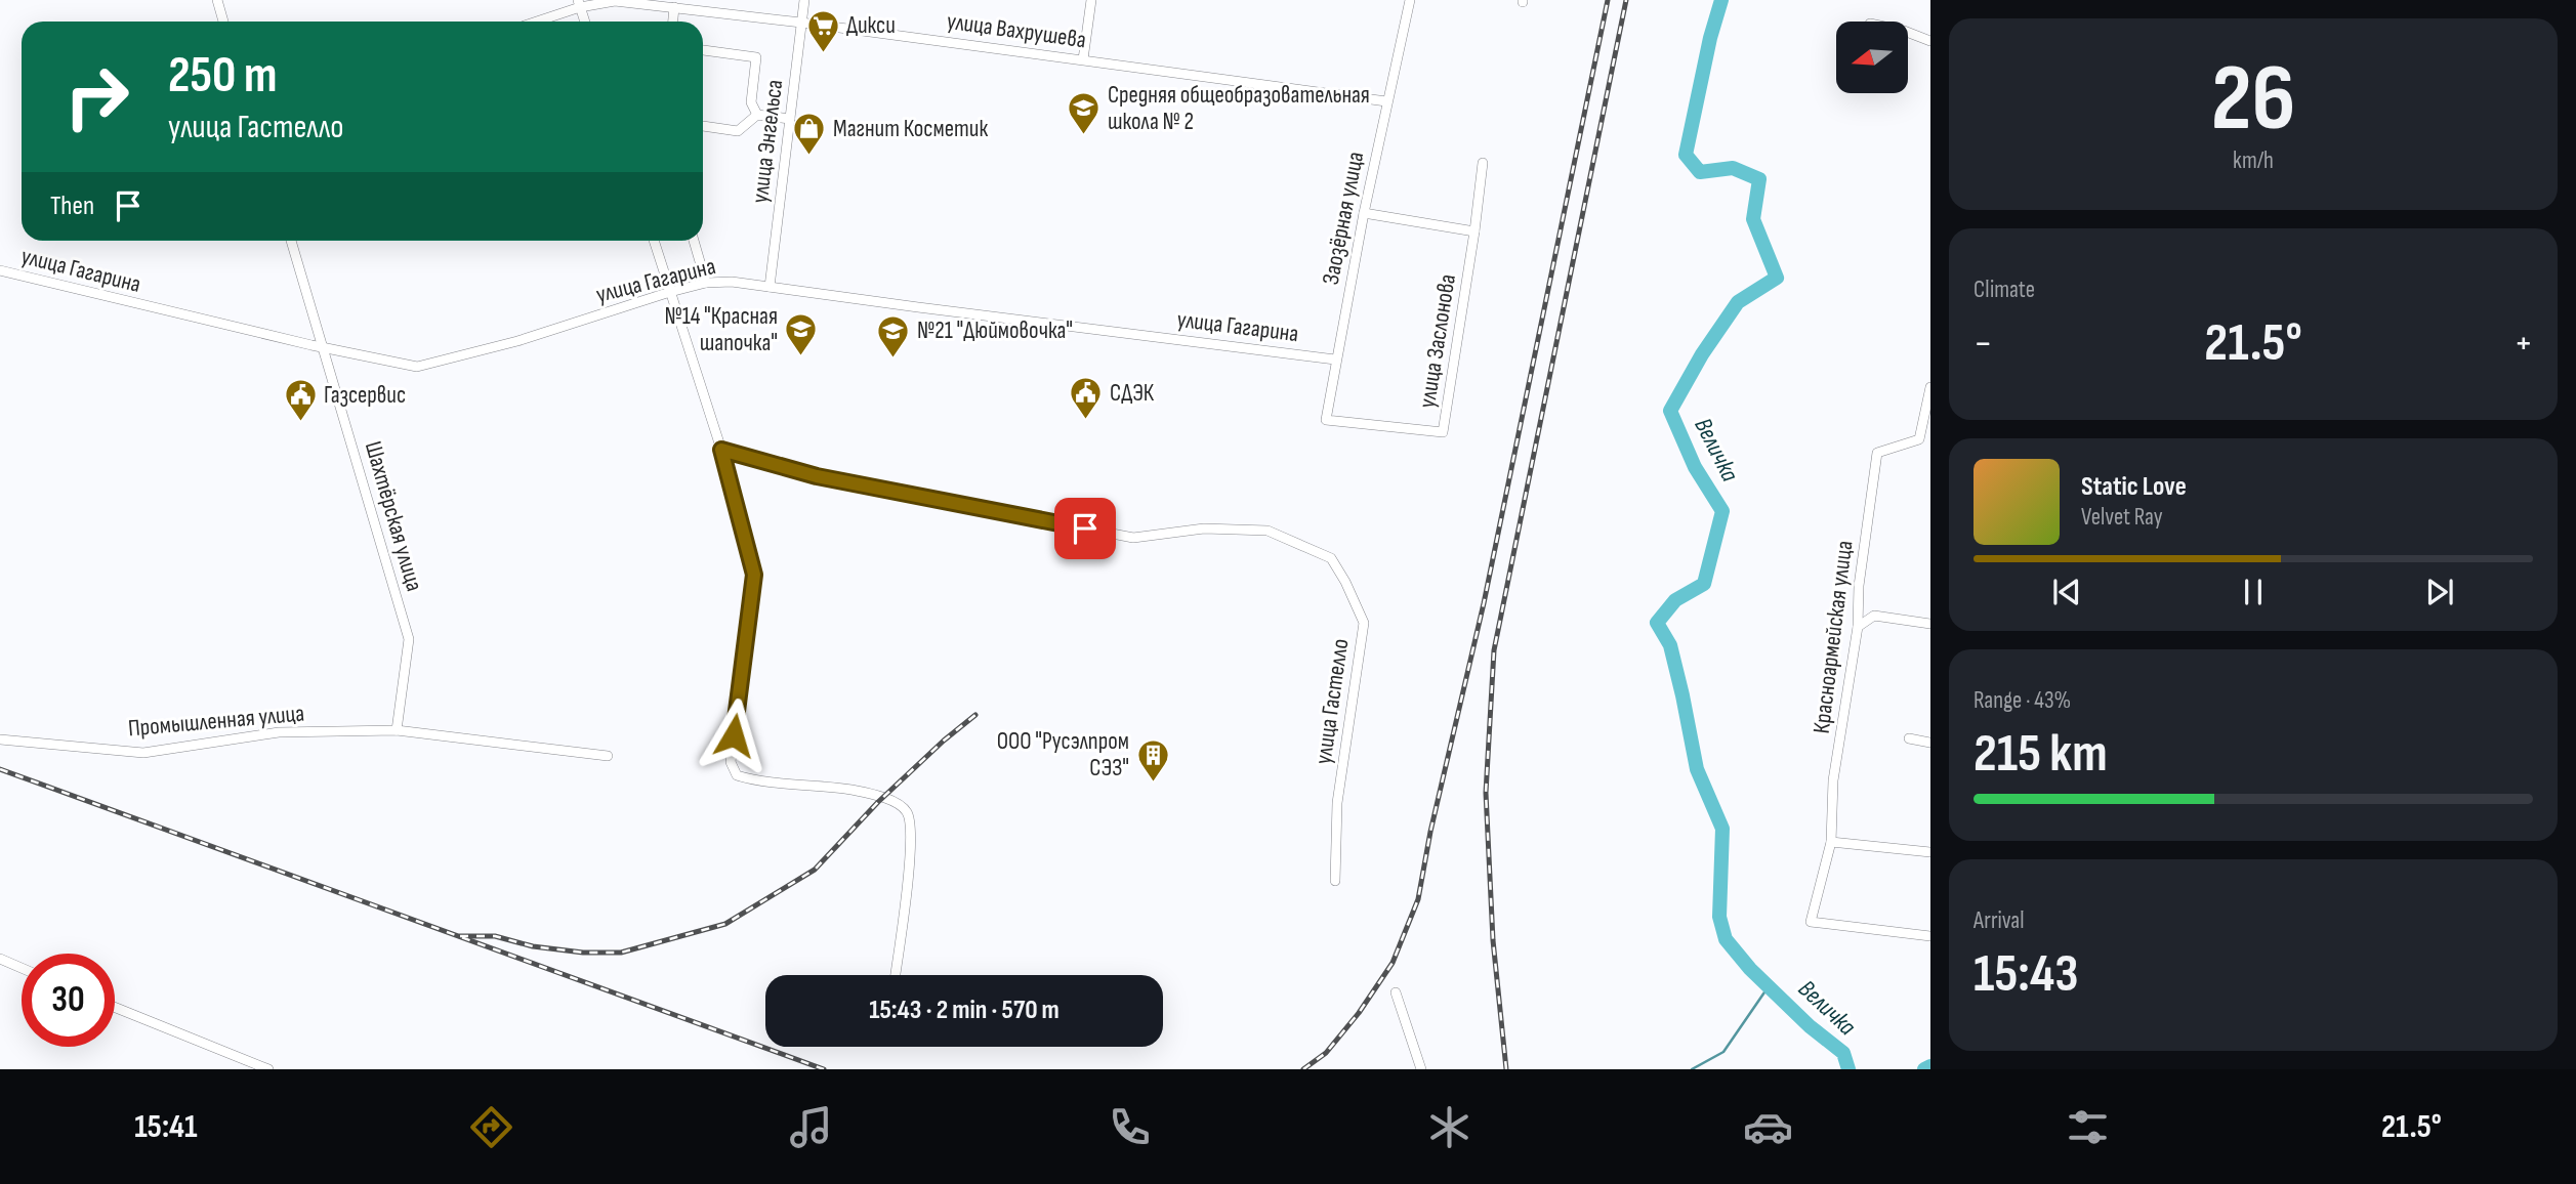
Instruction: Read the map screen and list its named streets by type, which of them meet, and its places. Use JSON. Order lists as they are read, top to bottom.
{
  "streets": {
    "street": [
      "улица Вахрушева",
      "улица Энгельса",
      "Заозёрная улица",
      "улица Гагарина",
      "улица Заслонова",
      "Шахтёрская улица",
      "Красноармейская улица",
      "улица Гастелло",
      "Промышленная улица"
    ]
  },
  "crossings": [
    ["улица Вахрушева", "улица Энгельса"],
    ["улица Вахрушева", "Заозёрная улица"],
    ["улица Энгельса", "улица Гагарина"],
    ["Заозёрная улица", "улица Гагарина"],
    ["Заозёрная улица", "улица Заслонова"],
    ["улица Гагарина", "улица Заслонова"],
    ["улица Гагарина", "Шахтёрская улица"],
    ["Шахтёрская улица", "Промышленная улица"]
  ],
  "water": ["Величка"],
  "places": {
    "supermarket": ["Дикси"],
    "school or university": ["Средняя общеобразовательная школа № 2", "№14 \"Красная шапочка\"", "№21 \"Дюймовочка\""],
    "shop": ["Магнит Косметик"],
    "public building": ["СДЭК", "Газсервис"],
    "building": ["ООО \"Русэлпром СЭЗ\""]
  },
  "north": "left",
  "page": {
    "tile": [
      ["26", "km/h"],
      "Climate",
      ["Range · 43%", "215 km"],
      ["Arrival", "15:43"]
    ],
    "turn": ["250 m", "улица Гастелло"],
    "then": "Then",
    "heat": ["−", "21.5°", "+"],
    "song": ["Static Love", "Velvet Ray"],
    "limit": "30",
    "trip": "15:43 · 2 min · 570 m",
    "tabs": ["15:41", "21.5°"]
  }
}
